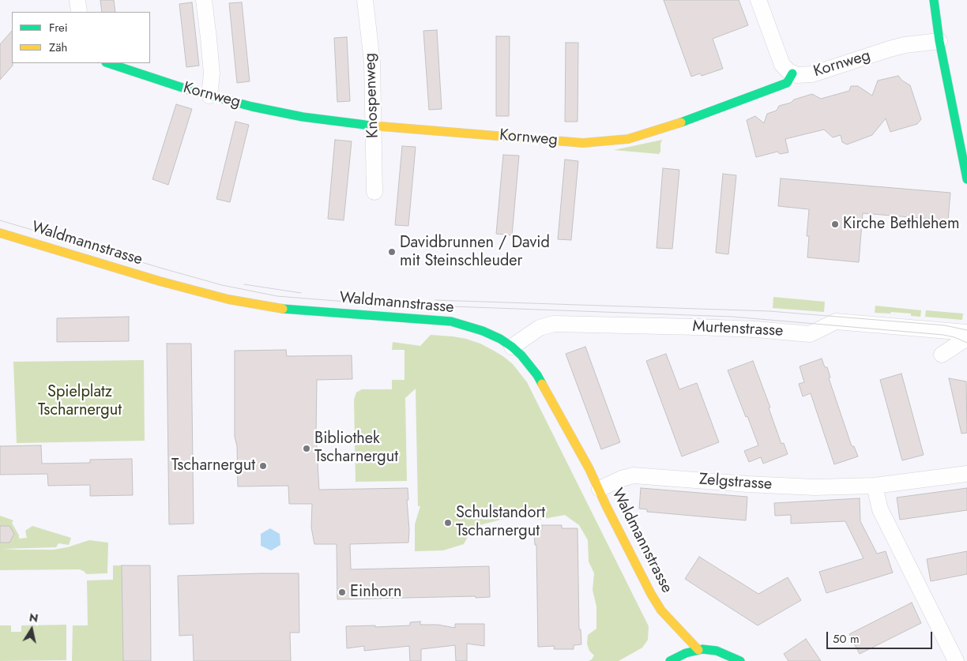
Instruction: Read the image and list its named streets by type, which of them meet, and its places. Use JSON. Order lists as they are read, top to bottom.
{
  "streets": {
    "street": [
      "Kornweg",
      "Knospenweg",
      "Waldmannstrasse",
      "Murtenstrasse",
      "Zelgstrasse"
    ]
  },
  "crossings": [
    ["Kornweg", "Knospenweg"],
    ["Waldmannstrasse", "Murtenstrasse"],
    ["Waldmannstrasse", "Zelgstrasse"]
  ],
  "parks": ["Spielplatz Tscharnergut"],
  "places": [
    "Kirche Bethlehem",
    "Davidbrunnen / David mit Steinschleuder",
    "Bibliothek Tscharnergut",
    "Tscharnergut",
    "Schulstandort Tscharnergut",
    "Einhorn"
  ],
  "legend": ["Frei", "Zäh"],
  "scale_bar": "50 m",
  "north": "top"
}
